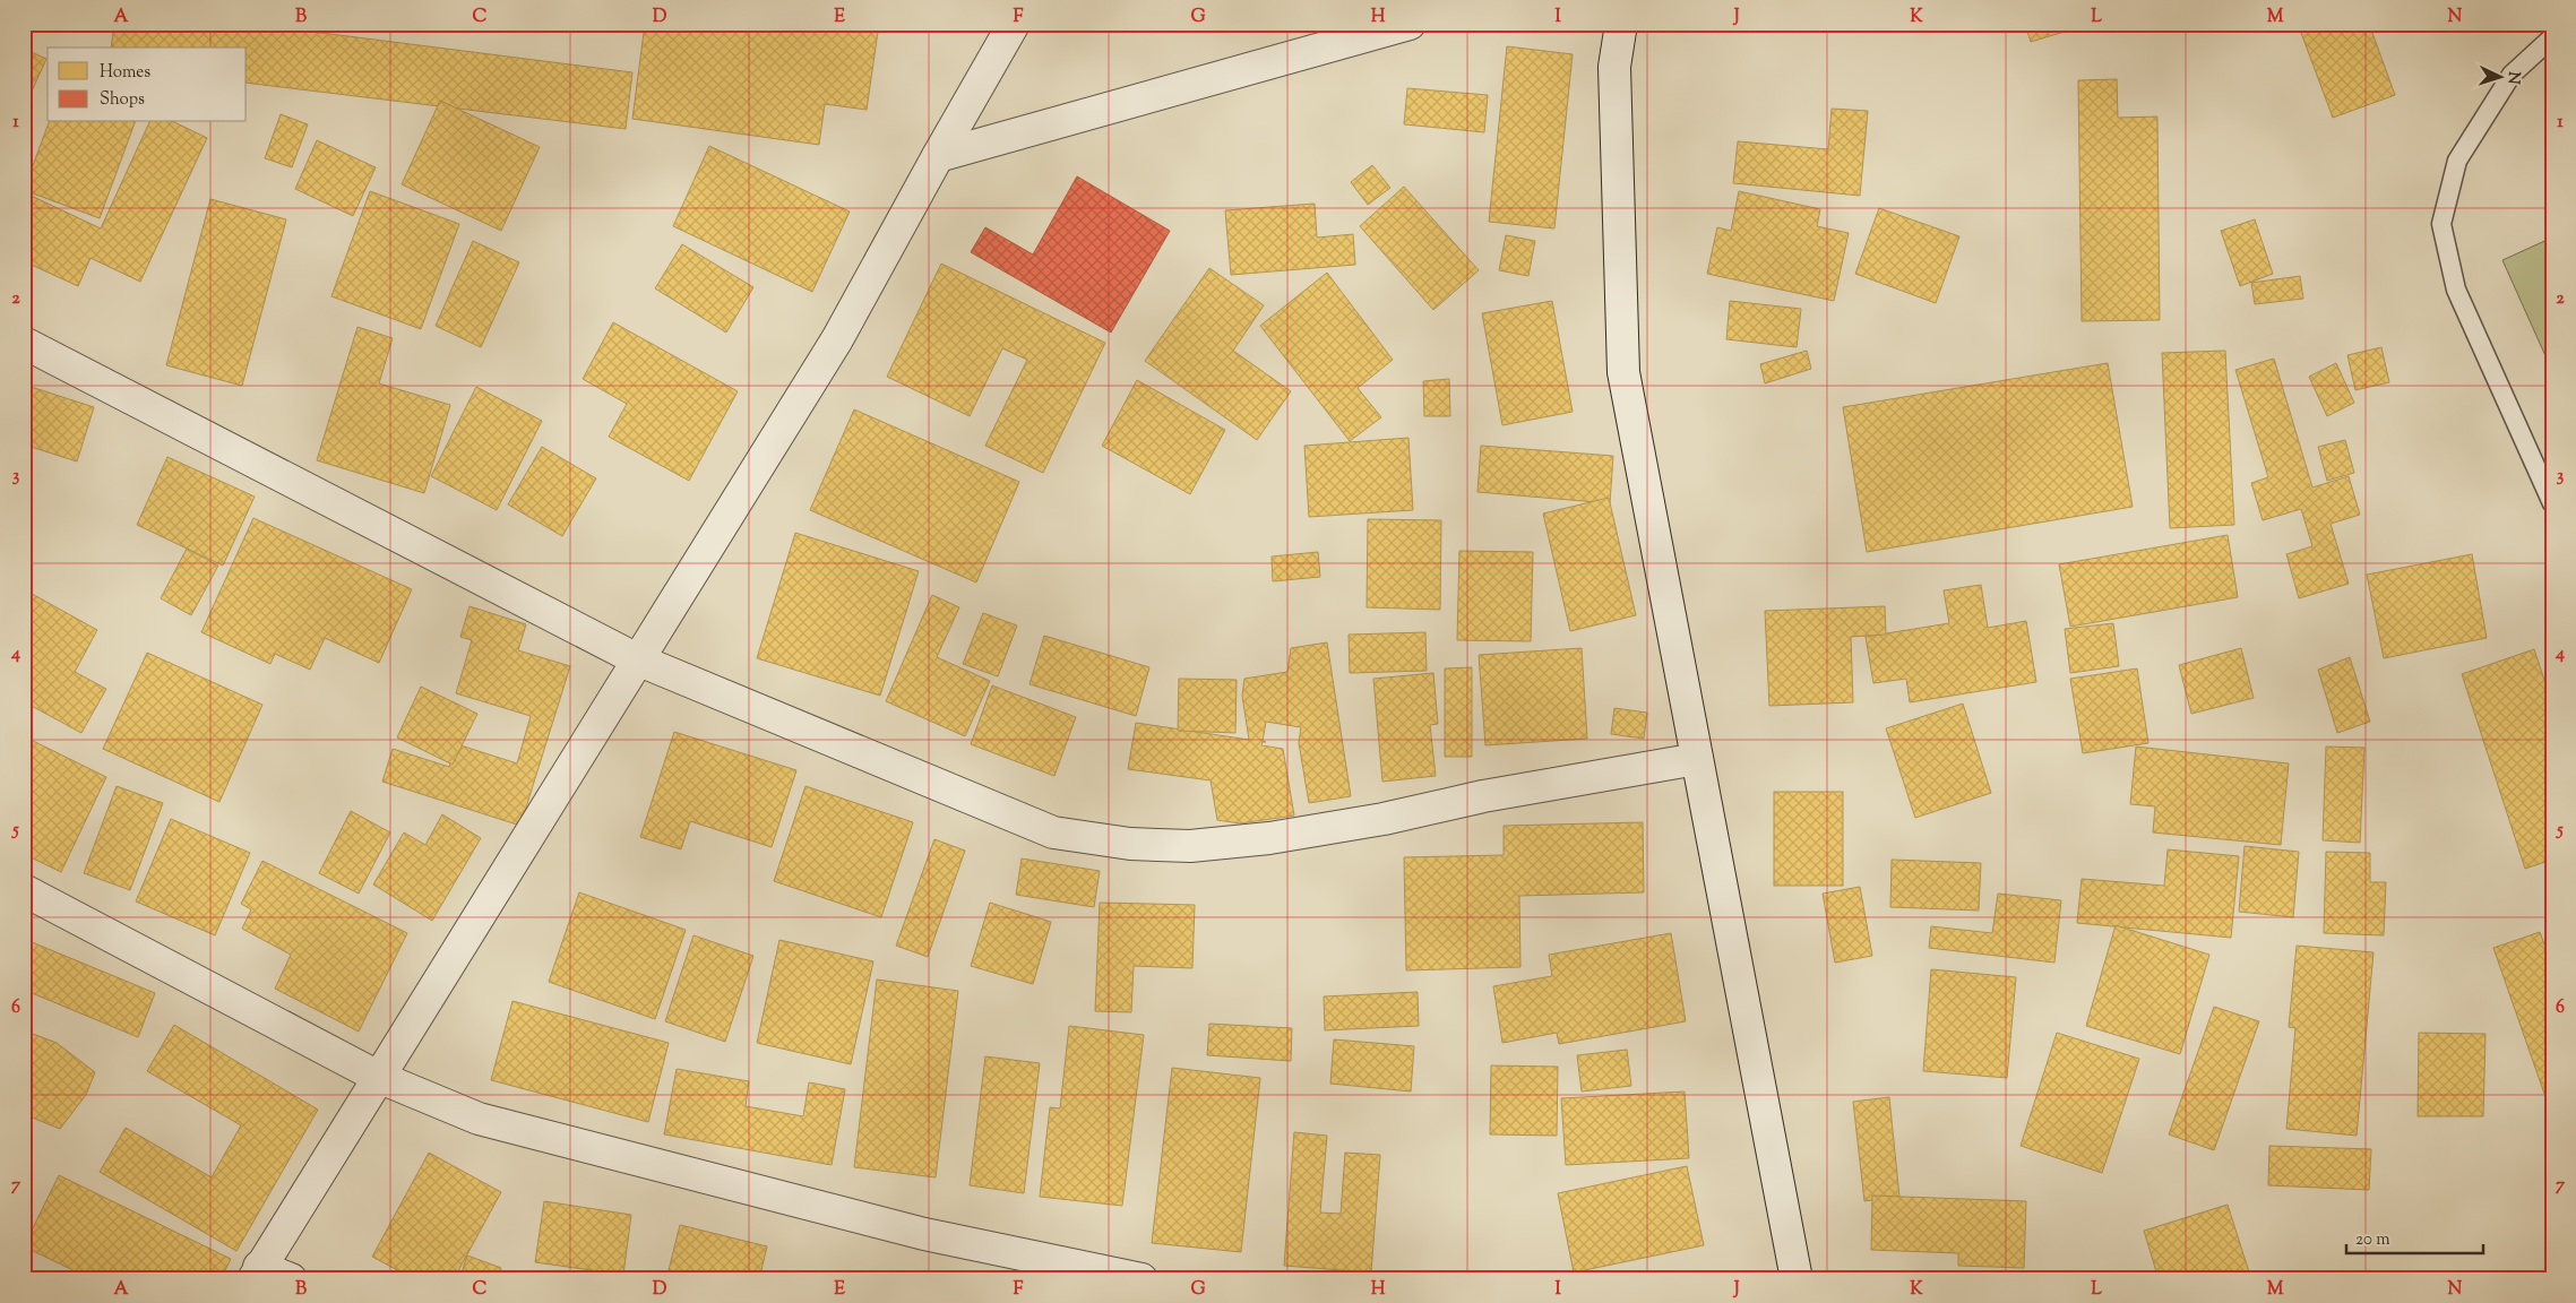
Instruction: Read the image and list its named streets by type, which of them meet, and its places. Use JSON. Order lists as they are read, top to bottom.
{
  "legend": ["Homes", "Shops"],
  "scale_bar": "20 m",
  "north": "right",
  "grid": {
    "columns": [
      "A",
      "B",
      "C",
      "D",
      "E",
      "F",
      "G",
      "H",
      "I",
      "J",
      "K",
      "L",
      "M",
      "N"
    ],
    "rows": [
      "1",
      "2",
      "3",
      "4",
      "5",
      "6",
      "7"
    ]
  }
}
